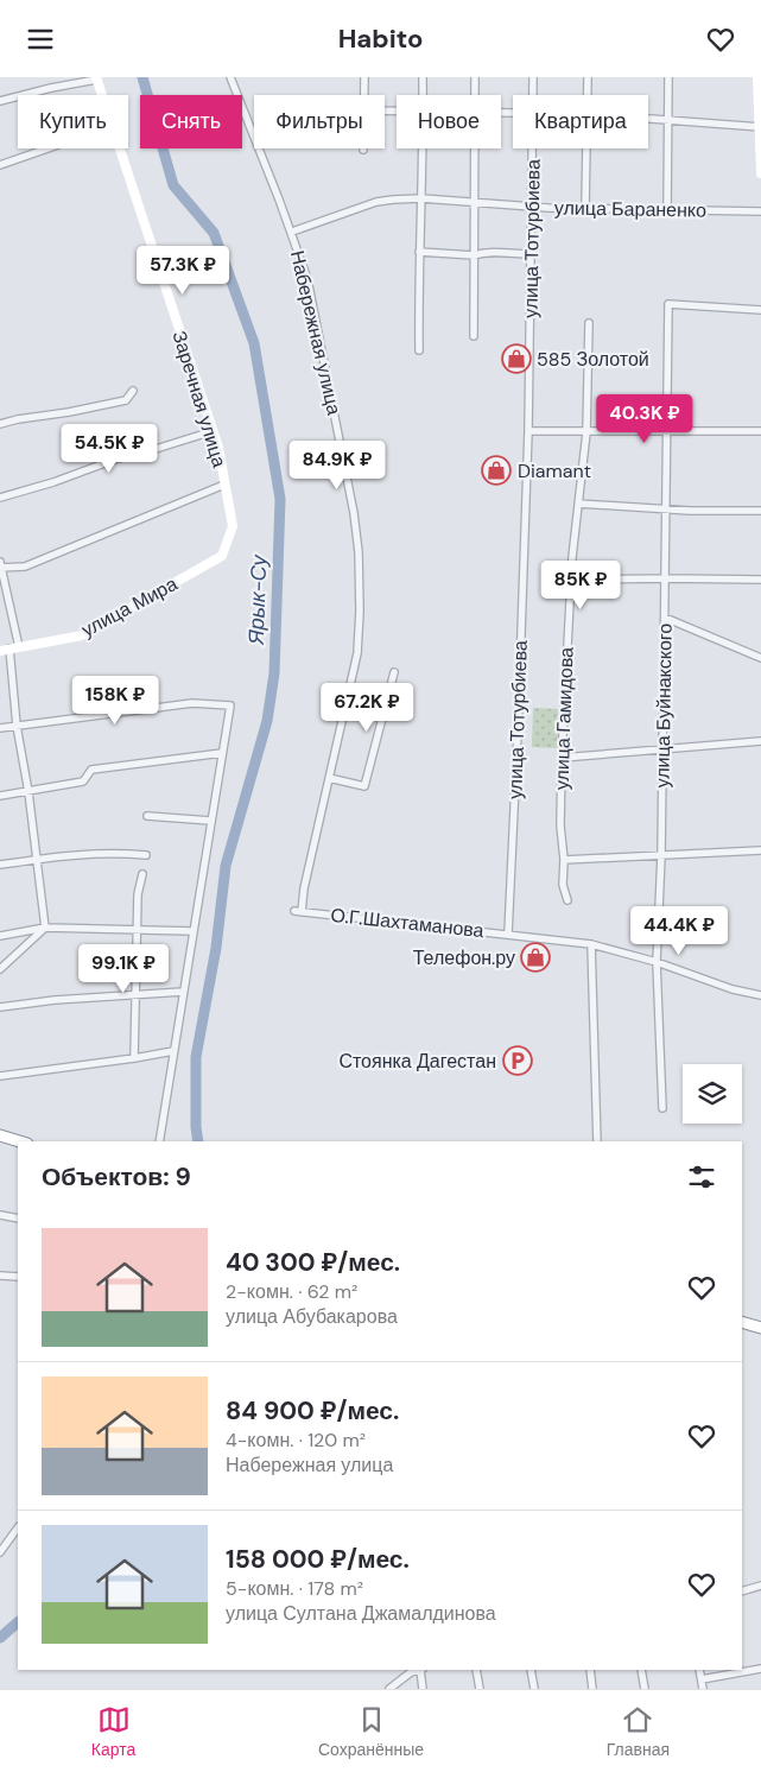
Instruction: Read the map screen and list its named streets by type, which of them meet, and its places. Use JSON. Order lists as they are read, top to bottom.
{
  "streets": {
    "main road": ["Заречная улица", "улица Мира"],
    "street": [
      "улица Бараненко",
      "улица Тотурбиева",
      "Набережная улица",
      "улица Буйнакского",
      "улица Гамидова",
      "О.Г.Шахтаманова"
    ]
  },
  "crossings": [
    ["улица Бараненко", "улица Тотурбиева"],
    ["улица Бараненко", "Набережная улица"],
    ["улица Тотурбиева", "О.Г.Шахтаманова"],
    ["Набережная улица", "О.Г.Шахтаманова"],
    ["Заречная улица", "улица Мира"],
    ["улица Буйнакского", "О.Г.Шахтаманова"]
  ],
  "water": ["Ярык-Су"],
  "places": {
    "shop": ["585 Золотой", "Diamant", "Телефон.ру"],
    "parking": ["Стоянка Дагестан"]
  },
  "page": {
    "header": "Habito",
    "chip": [
      "Купить",
      "Снять",
      "Фильтры",
      "Новое",
      "Квартира"
    ],
    "price": [
      "57.3K ₽",
      "40.3K ₽",
      "54.5K ₽",
      "84.9K ₽",
      "85K ₽",
      "158K ₽",
      "67.2K ₽",
      "44.4K ₽",
      "99.1K ₽"
    ],
    "heading": "Объектов: 9",
    "list": [
      {
        "name": "40 300 ₽/мес.",
        "note": "2-комн. · 62 m² · улица Абубакарова"
      },
      {
        "name": "84 900 ₽/мес.",
        "note": "4-комн. · 120 m² · Набережная улица"
      },
      {
        "name": "158 000 ₽/мес.",
        "note": "5-комн. · 178 m² · улица Султана Джамалдинова"
      }
    ],
    "tabs": ["Карта", "Сохранённые", "Главная"]
  }
}
